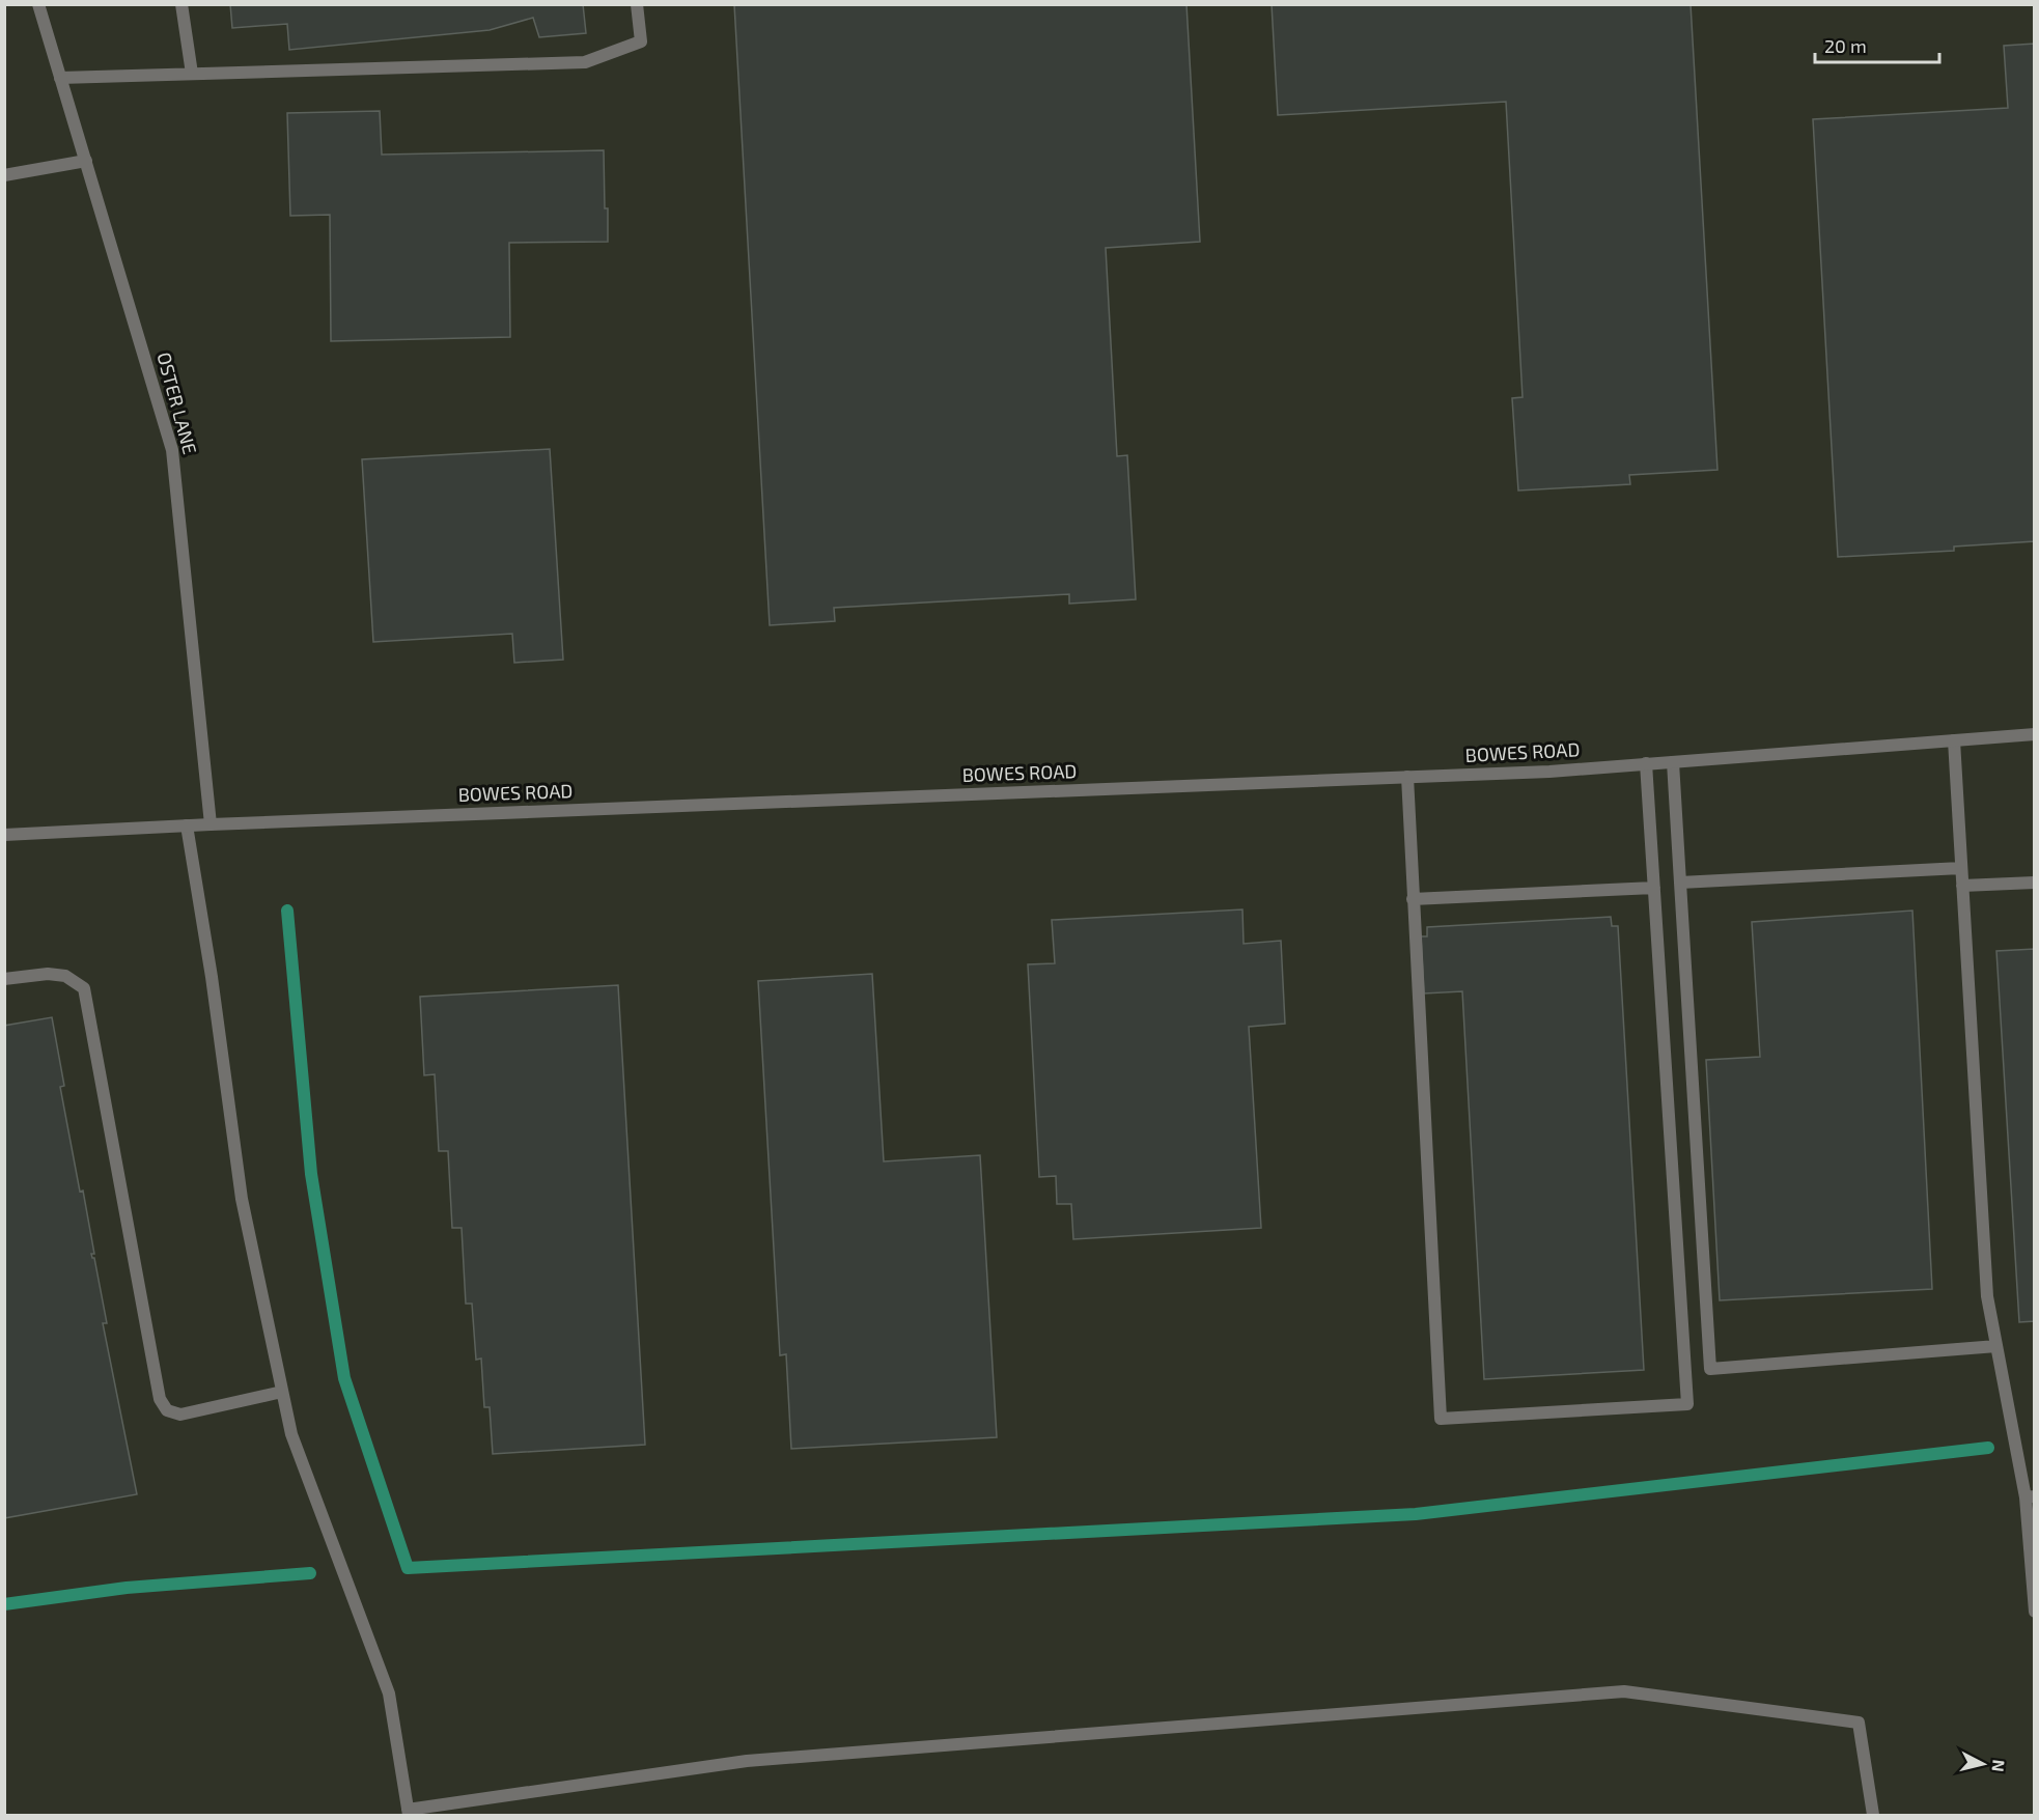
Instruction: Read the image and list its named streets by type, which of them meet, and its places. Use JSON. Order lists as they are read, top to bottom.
{
  "streets": {
    "street": ["OSTER LANE", "BOWES ROAD"]
  },
  "crossings": [
    ["OSTER LANE", "BOWES ROAD"]
  ],
  "scale_bar": "20 m",
  "north": "right"
}
